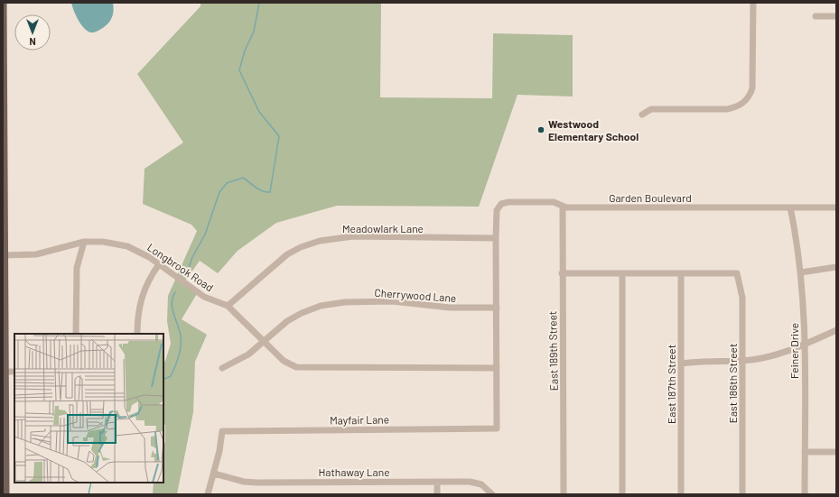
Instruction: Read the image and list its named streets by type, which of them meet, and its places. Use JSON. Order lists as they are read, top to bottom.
{
  "streets": {
    "street": [
      "Garden Boulevard",
      "Meadowlark Lane",
      "Longbrook Road",
      "Cherrywood Lane",
      "East 189th Street",
      "Feiner Drive",
      "East 186th Street",
      "East 187th Street",
      "Mayfair Lane",
      "Hathaway Lane"
    ]
  },
  "crossings": [
    ["Garden Boulevard", "Meadowlark Lane"],
    ["Garden Boulevard", "East 189th Street"],
    ["Garden Boulevard", "Feiner Drive"],
    ["Meadowlark Lane", "Longbrook Road"],
    ["Longbrook Road", "Cherrywood Lane"],
    ["Longbrook Road", "Mayfair Lane"],
    ["East 186th Street", "East 187th Street"],
    ["Mayfair Lane", "Hathaway Lane"]
  ],
  "places": ["Westwood Elementary School"],
  "north": "bottom"
}
